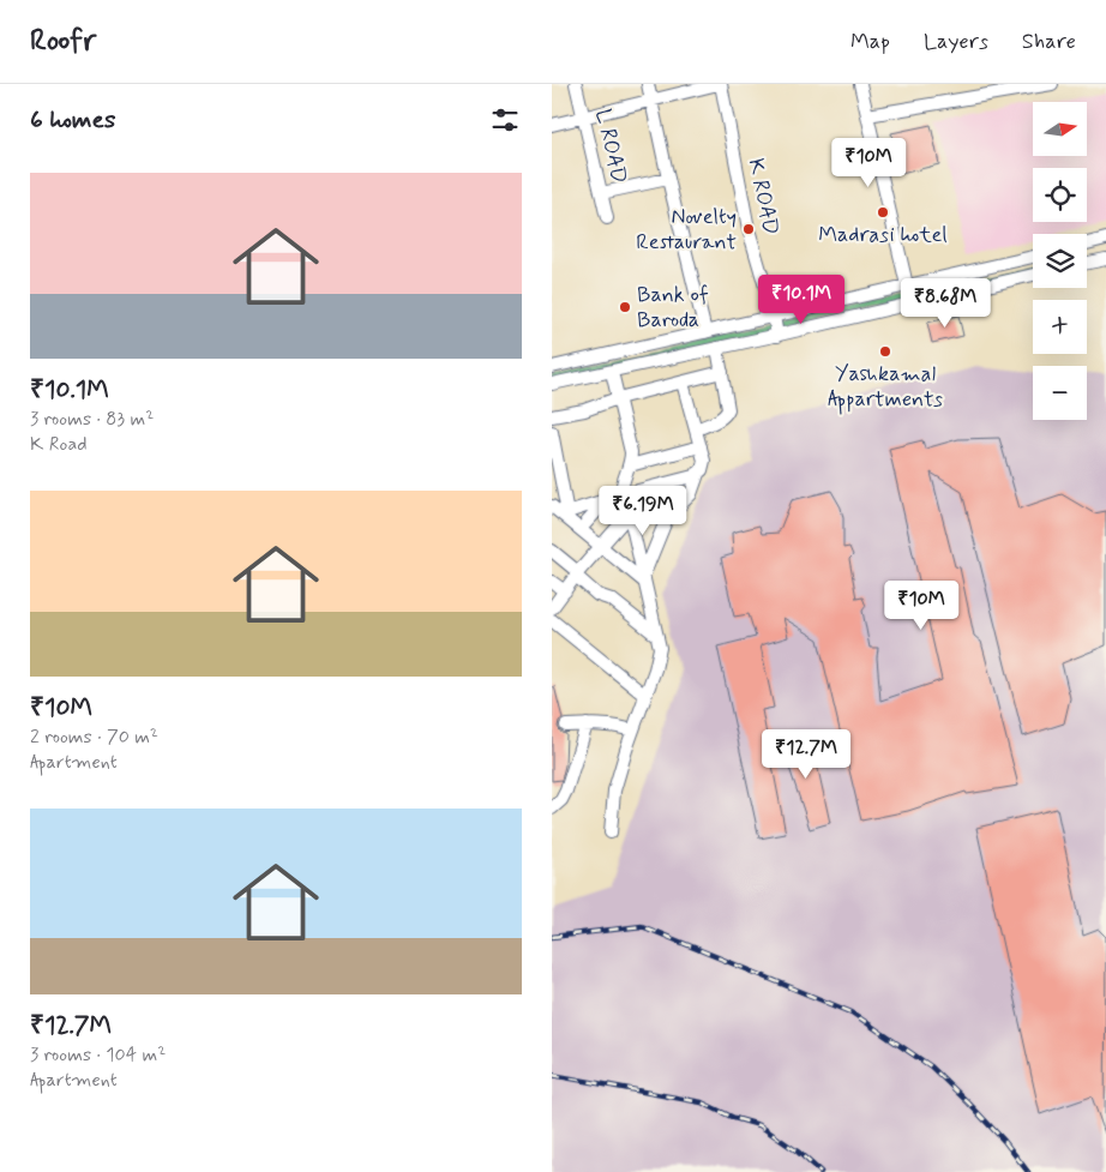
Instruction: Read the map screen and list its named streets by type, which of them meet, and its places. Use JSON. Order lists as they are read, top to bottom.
{
  "streets": {
    "street": ["L ROAD", "K ROAD"]
  },
  "places": [
    "Madrasi hotel",
    "Novelty Restaurant",
    "Bank of Baroda",
    "Yashkamal Appartments"
  ],
  "north": "right",
  "page": {
    "header": "Roofr",
    "nav": ["Map", "Layers", "Share"],
    "heading": "6 homes",
    "map_buttons": ["+", "−"],
    "price": [
      "₹10M",
      "₹10.1M",
      "₹8.68M",
      "₹6.19M",
      "₹10M",
      "₹12.7M"
    ],
    "list": [
      {
        "name": "₹10.1M",
        "note": "3 rooms · 83 m² · K Road"
      },
      {
        "name": "₹10M",
        "note": "2 rooms · 70 m² · Apartment"
      },
      {
        "name": "₹12.7M",
        "note": "3 rooms · 104 m² · Apartment"
      }
    ]
  }
}
